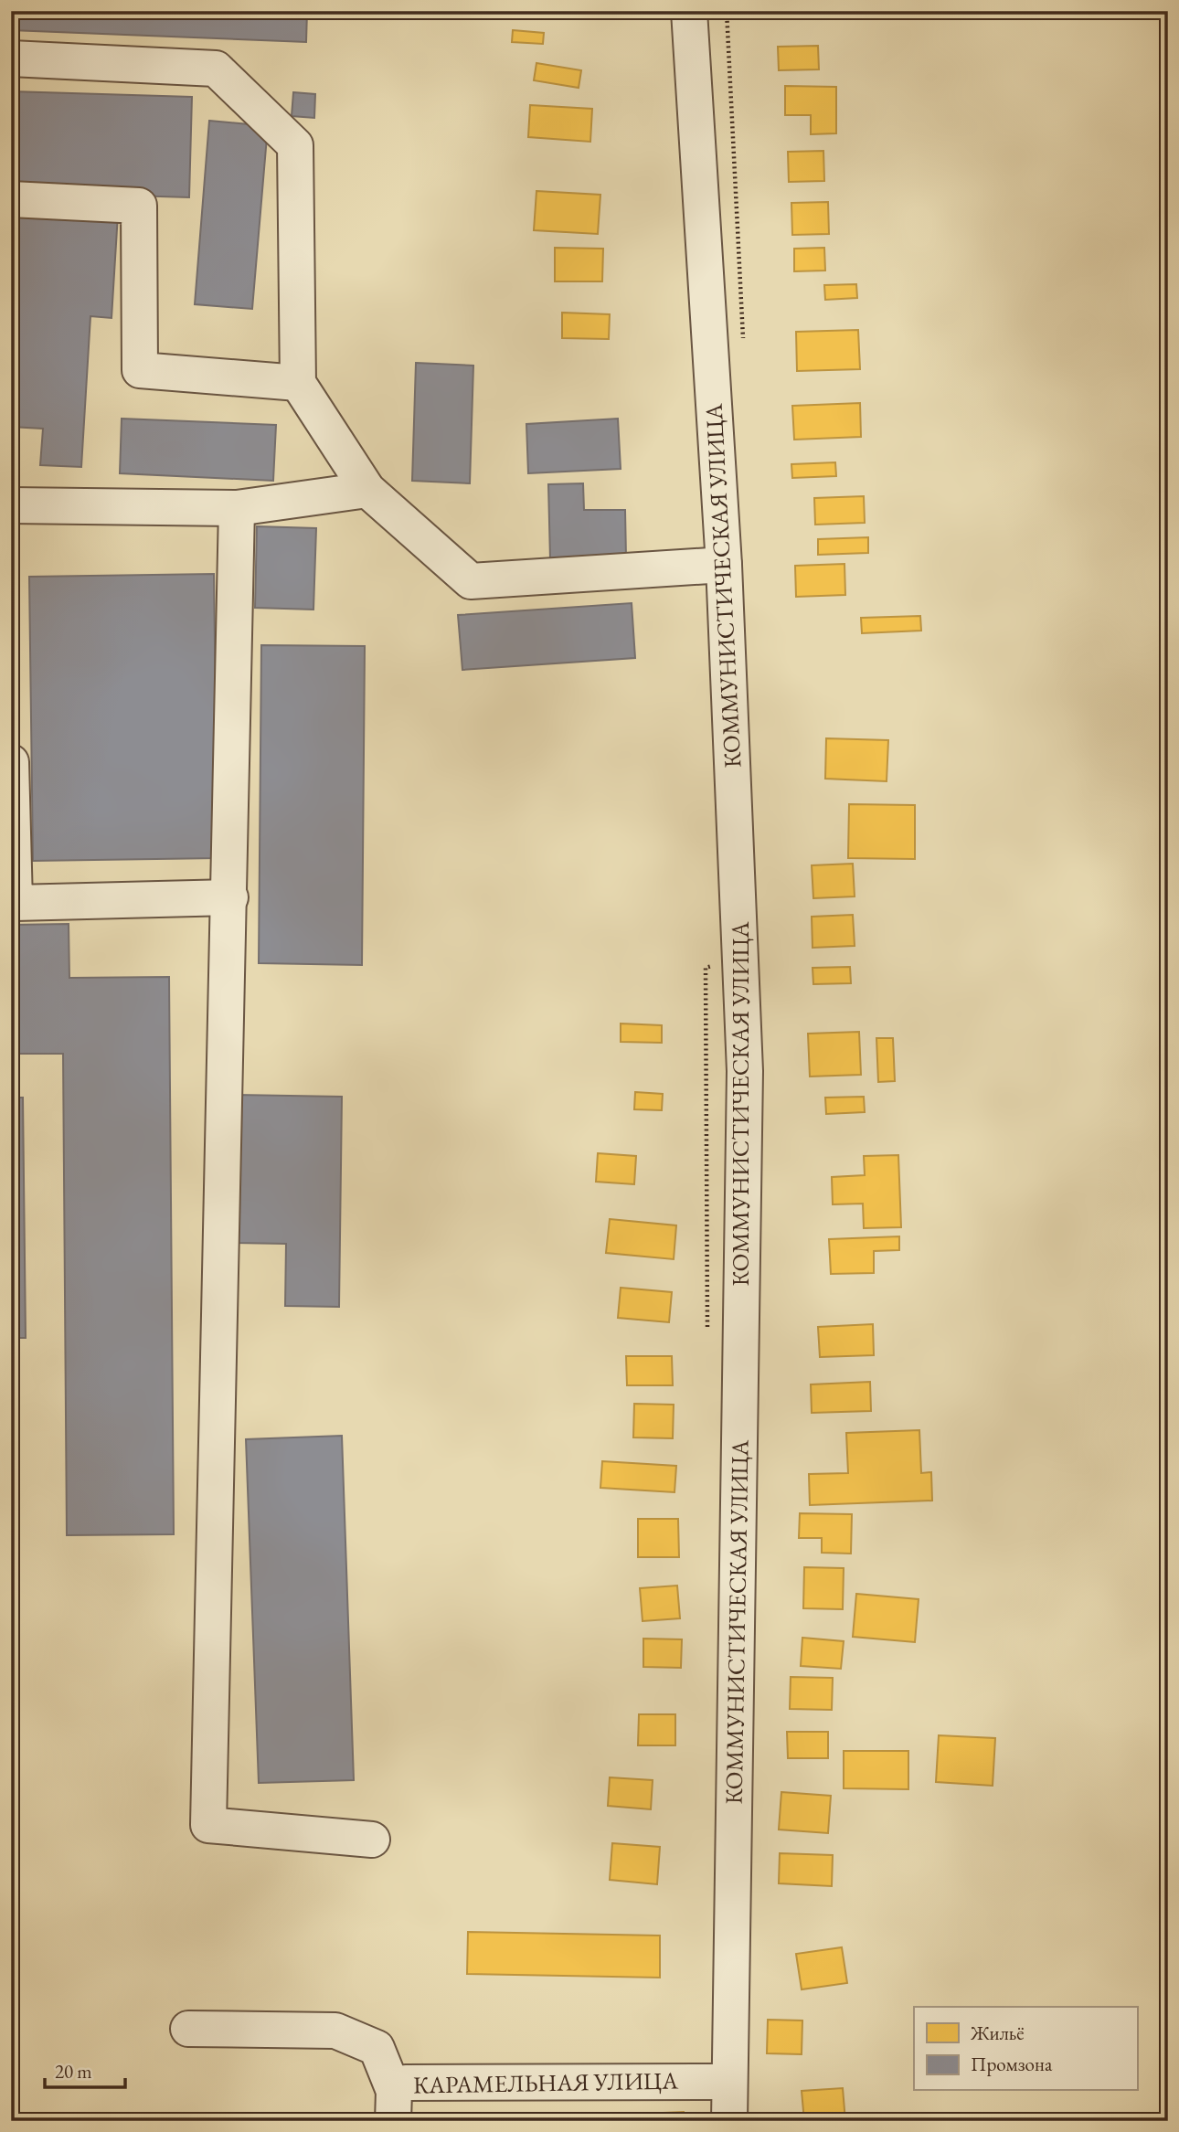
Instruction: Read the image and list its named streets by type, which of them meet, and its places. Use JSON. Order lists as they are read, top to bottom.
{
  "streets": {
    "street": ["КОММУНИСТИЧЕСКАЯ УЛИЦА", "КАРАМЕЛЬНАЯ УЛИЦА"]
  },
  "crossings": [
    ["КОММУНИСТИЧЕСКАЯ УЛИЦА", "КАРАМЕЛЬНАЯ УЛИЦА"]
  ],
  "legend": ["Жильё", "Промзона"],
  "scale_bar": "20 m"
}
